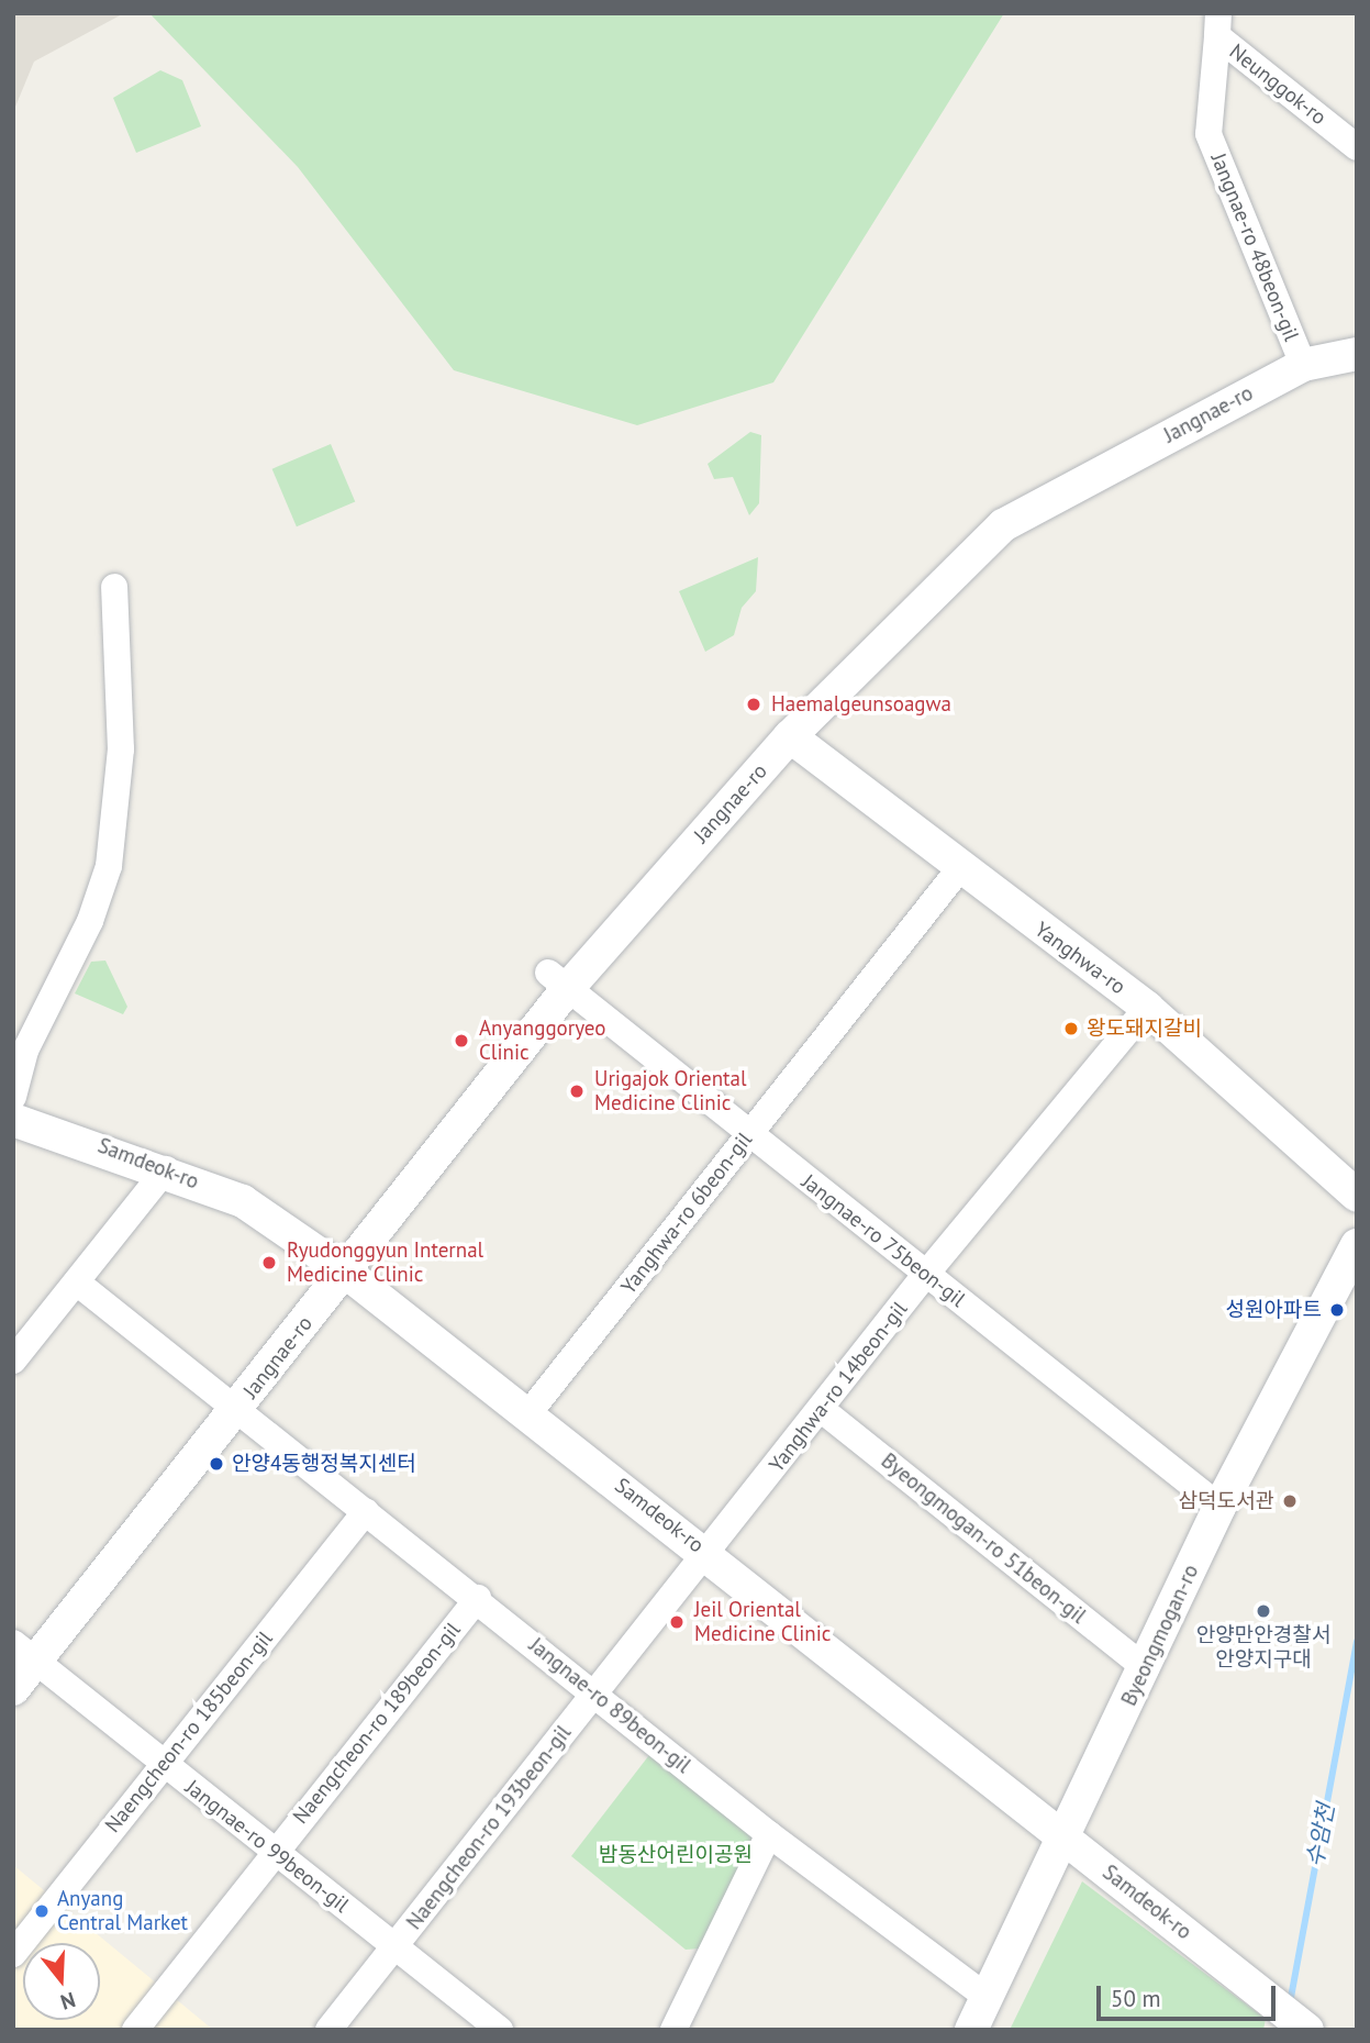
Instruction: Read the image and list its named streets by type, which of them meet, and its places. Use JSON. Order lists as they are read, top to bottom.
{
  "streets": {
    "street": [
      "Neunggok-ro",
      "Jangnae-ro 48beon-gil",
      "Jangnae-ro",
      "Yanghwa-ro",
      "Samdeok-ro",
      "Yanghwa-ro 6beon-gil",
      "Jangnae-ro 75beon-gil",
      "Yanghwa-ro 14beon-gil",
      "Byeongmogan-ro 51beon-gil",
      "Byeongmogan-ro",
      "Jangnae-ro 89beon-gil",
      "Naengcheon-ro 189beon-gil",
      "Naengcheon-ro 185beon-gil",
      "Naengcheon-ro 193beon-gil",
      "Jangnae-ro 99beon-gil"
    ]
  },
  "crossings": [
    ["Neunggok-ro", "Jangnae-ro 48beon-gil"],
    ["Jangnae-ro 48beon-gil", "Jangnae-ro"],
    ["Jangnae-ro", "Yanghwa-ro"],
    ["Jangnae-ro", "Samdeok-ro"],
    ["Jangnae-ro", "Jangnae-ro 75beon-gil"],
    ["Jangnae-ro", "Jangnae-ro 89beon-gil"],
    ["Jangnae-ro", "Jangnae-ro 99beon-gil"],
    ["Yanghwa-ro", "Yanghwa-ro 6beon-gil"],
    ["Yanghwa-ro", "Yanghwa-ro 14beon-gil"],
    ["Samdeok-ro", "Yanghwa-ro 6beon-gil"],
    ["Samdeok-ro", "Yanghwa-ro 14beon-gil"],
    ["Samdeok-ro", "Byeongmogan-ro"],
    ["Samdeok-ro", "Naengcheon-ro 193beon-gil"],
    ["Yanghwa-ro 6beon-gil", "Jangnae-ro 75beon-gil"],
    ["Jangnae-ro 75beon-gil", "Yanghwa-ro 14beon-gil"],
    ["Jangnae-ro 75beon-gil", "Byeongmogan-ro"],
    ["Yanghwa-ro 14beon-gil", "Byeongmogan-ro 51beon-gil"],
    ["Yanghwa-ro 14beon-gil", "Naengcheon-ro 193beon-gil"],
    ["Byeongmogan-ro 51beon-gil", "Byeongmogan-ro"],
    ["Byeongmogan-ro", "Jangnae-ro 89beon-gil"],
    ["Jangnae-ro 89beon-gil", "Naengcheon-ro 189beon-gil"],
    ["Jangnae-ro 89beon-gil", "Naengcheon-ro 185beon-gil"],
    ["Jangnae-ro 89beon-gil", "Naengcheon-ro 193beon-gil"],
    ["Naengcheon-ro 189beon-gil", "Jangnae-ro 99beon-gil"],
    ["Naengcheon-ro 185beon-gil", "Jangnae-ro 99beon-gil"],
    ["Naengcheon-ro 193beon-gil", "Jangnae-ro 99beon-gil"]
  ],
  "water": ["수암천"],
  "parks": ["밤동산어린이공원"],
  "places": [
    "Haemalgeunsoagwa",
    "왕도돼지갈비",
    "Anyanggoryeo Clinic",
    "Urigajok Oriental Medicine Clinic",
    "Ryudonggyun Internal Medicine Clinic",
    "성원아파트",
    "안양4동행정복지센터",
    "삼덕도서관",
    "안양만안경찰서 안양지구대",
    "Jeil Oriental Medicine Clinic",
    "Anyang Central Market"
  ],
  "scale_bar": "50 m",
  "north": "bottom"
}
